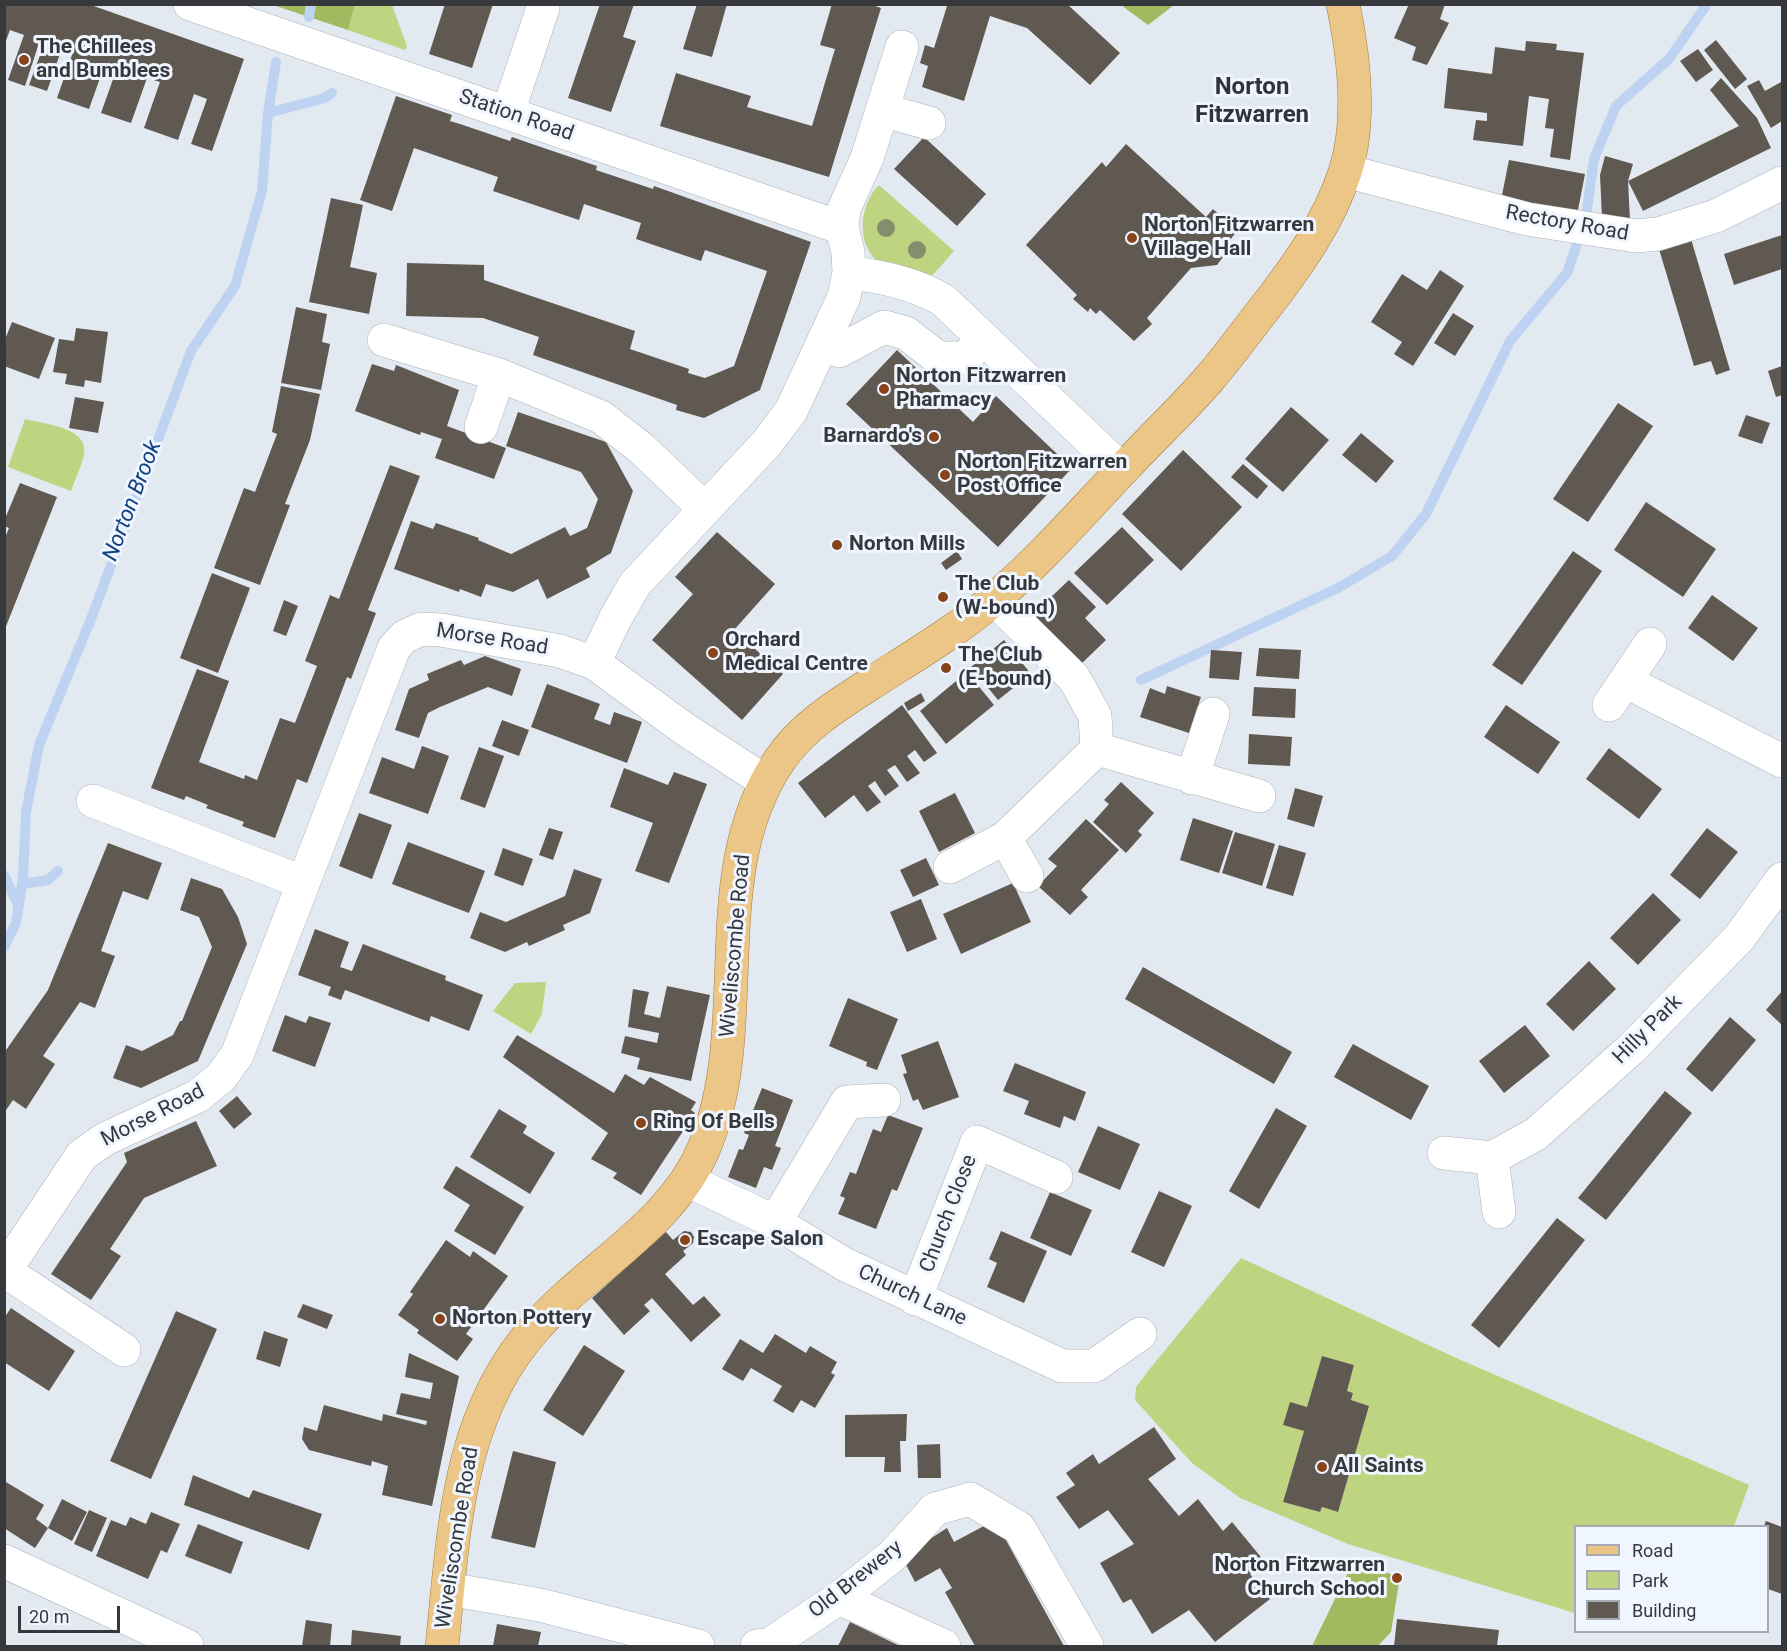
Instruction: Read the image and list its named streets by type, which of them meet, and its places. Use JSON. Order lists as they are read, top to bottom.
{
  "streets": {
    "main road": ["Wiveliscombe Road"],
    "street": [
      "Station Road",
      "Rectory Road",
      "Morse Road",
      "Hilly Park",
      "Church Close",
      "Church Lane",
      "Old Brewery"
    ]
  },
  "crossings": [
    ["Rectory Road", "Wiveliscombe Road"],
    ["Morse Road", "Wiveliscombe Road"],
    ["Wiveliscombe Road", "Church Lane"],
    ["Church Close", "Church Lane"]
  ],
  "districts": ["Norton Fitzwarren"],
  "water": ["Norton Brook"],
  "places": [
    "The Chillees and Bumblees",
    "Norton Fitzwarren Village Hall",
    "Norton Fitzwarren Pharmacy",
    "Barnardo's",
    "Norton Fitzwarren Post Office",
    "Norton Mills",
    "The Club (W-bound)",
    "Orchard Medical Centre",
    "The Club (E-bound)",
    "Ring Of Bells",
    "Escape Salon",
    "Norton Pottery",
    "All Saints",
    "Norton Fitzwarren Church School"
  ],
  "legend": ["Road", "Park", "Building"],
  "scale_bar": "20 m"
}
